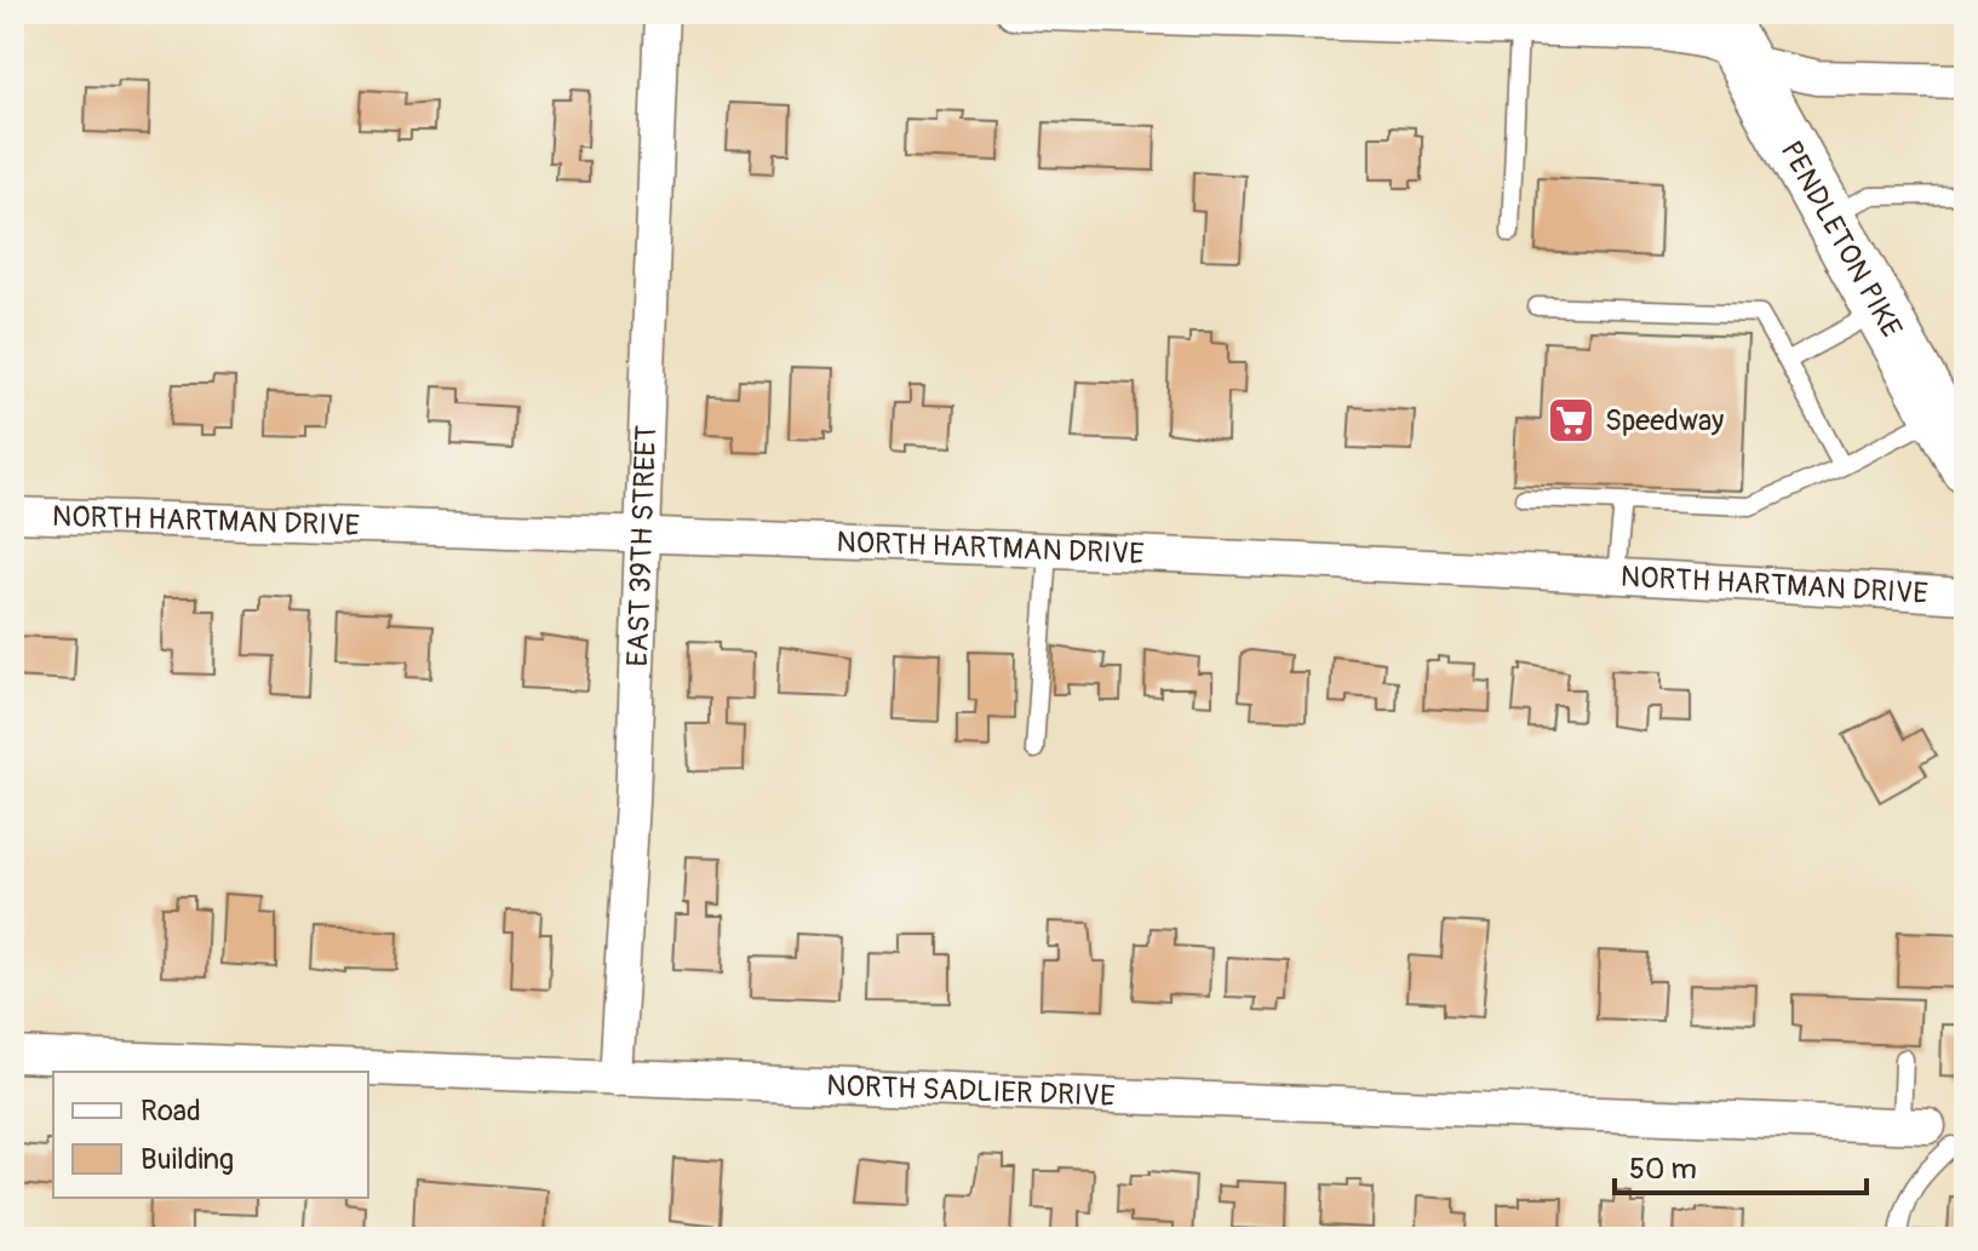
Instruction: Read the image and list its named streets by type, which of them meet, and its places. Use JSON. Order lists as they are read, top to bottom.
{
  "streets": {
    "main road": ["PENDLETON PIKE"],
    "street": ["NORTH HARTMAN DRIVE", "EAST 39TH STREET", "NORTH SADLIER DRIVE"]
  },
  "crossings": [
    ["NORTH HARTMAN DRIVE", "EAST 39TH STREET"],
    ["EAST 39TH STREET", "NORTH SADLIER DRIVE"]
  ],
  "places": {
    "supermarket": ["Speedway"]
  },
  "legend": ["Road", "Building"],
  "scale_bar": "50 m"
}
